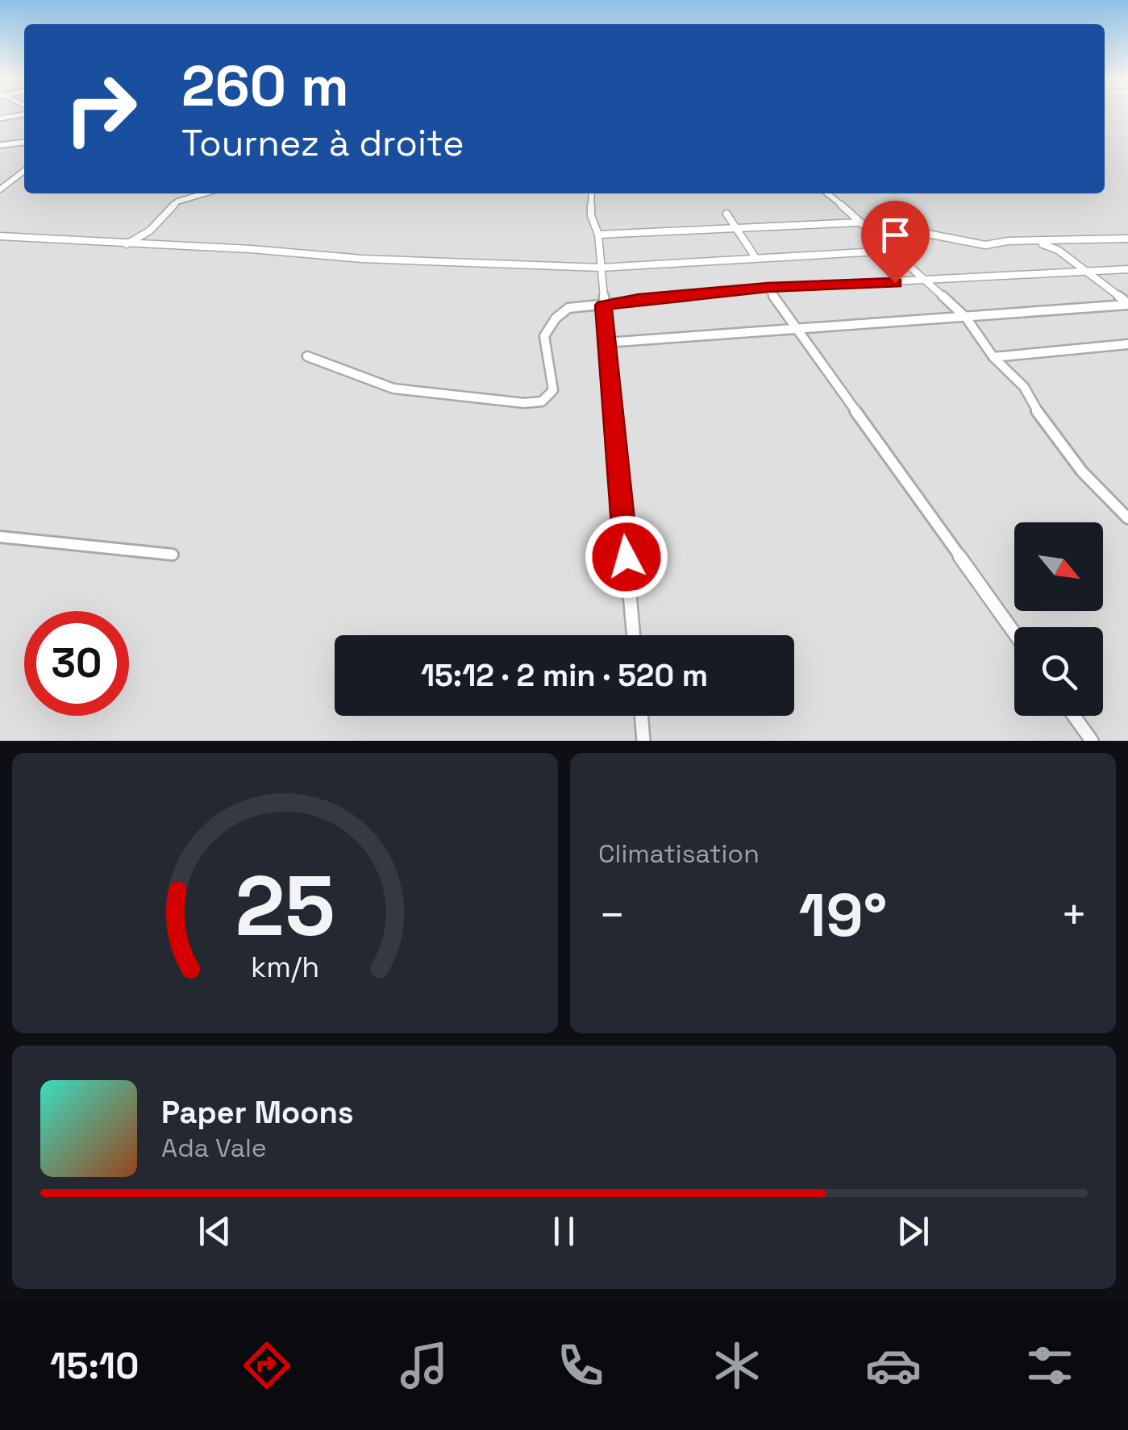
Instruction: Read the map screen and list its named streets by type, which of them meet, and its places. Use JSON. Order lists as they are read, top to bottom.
{
  "north": "bottom right",
  "page": {
    "turn": ["260 m", "Tournez à droite"],
    "limit": "30",
    "trip": "15:12 · 2 min · 520 m",
    "tile": "Climatisation",
    "heat": ["−", "19°", "+"],
    "song": ["Paper Moons", "Ada Vale"],
    "tabs": "15:10",
    "gauge": ["25", "km/h"]
  }
}
